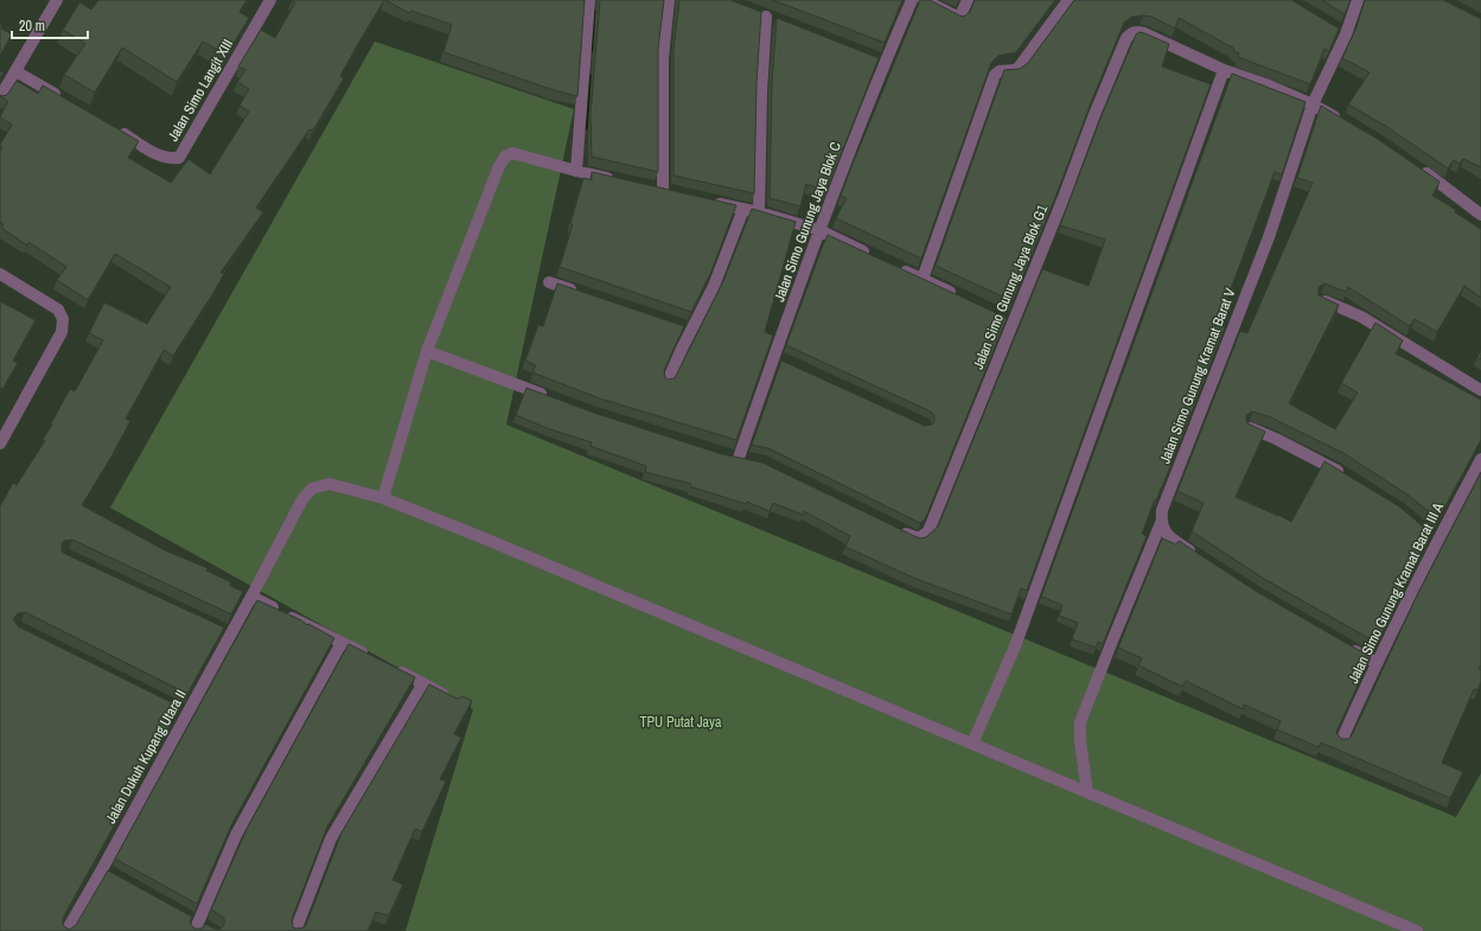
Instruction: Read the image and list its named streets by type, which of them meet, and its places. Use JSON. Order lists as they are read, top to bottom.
{
  "streets": {
    "street": [
      "Jalan Simo Langit XIII",
      "Jalan Simo Gunung Jaya Blok C",
      "Jalan Simo Gunung Jaya Blok G1",
      "Jalan Simo Gunung Kramat Barat V",
      "Jalan Simo Gunung Kramat Barat III A",
      "Jalan Dukuh Kupang Utara II"
    ]
  },
  "crossings": [
    ["Jalan Simo Gunung Kramat Barat V", "Jalan Dukuh Kupang Utara II"]
  ],
  "parks": ["TPU Putat Jaya"],
  "scale_bar": "20 m"
}
